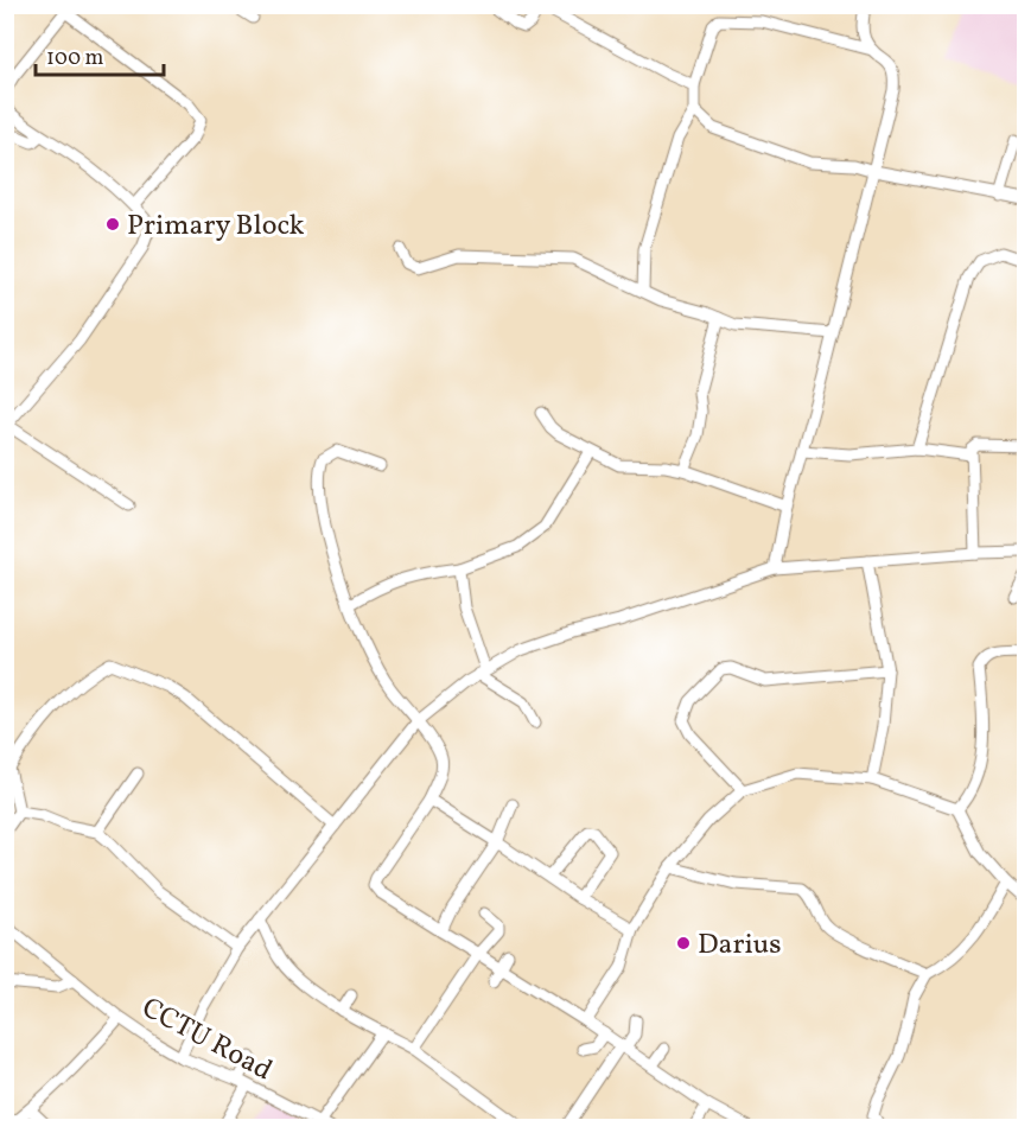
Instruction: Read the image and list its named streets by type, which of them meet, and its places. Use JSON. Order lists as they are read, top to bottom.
{
  "streets": {
    "street": ["CCTU Road"]
  },
  "places": ["Primary Block", "Darius"],
  "scale_bar": "100 m"
}
